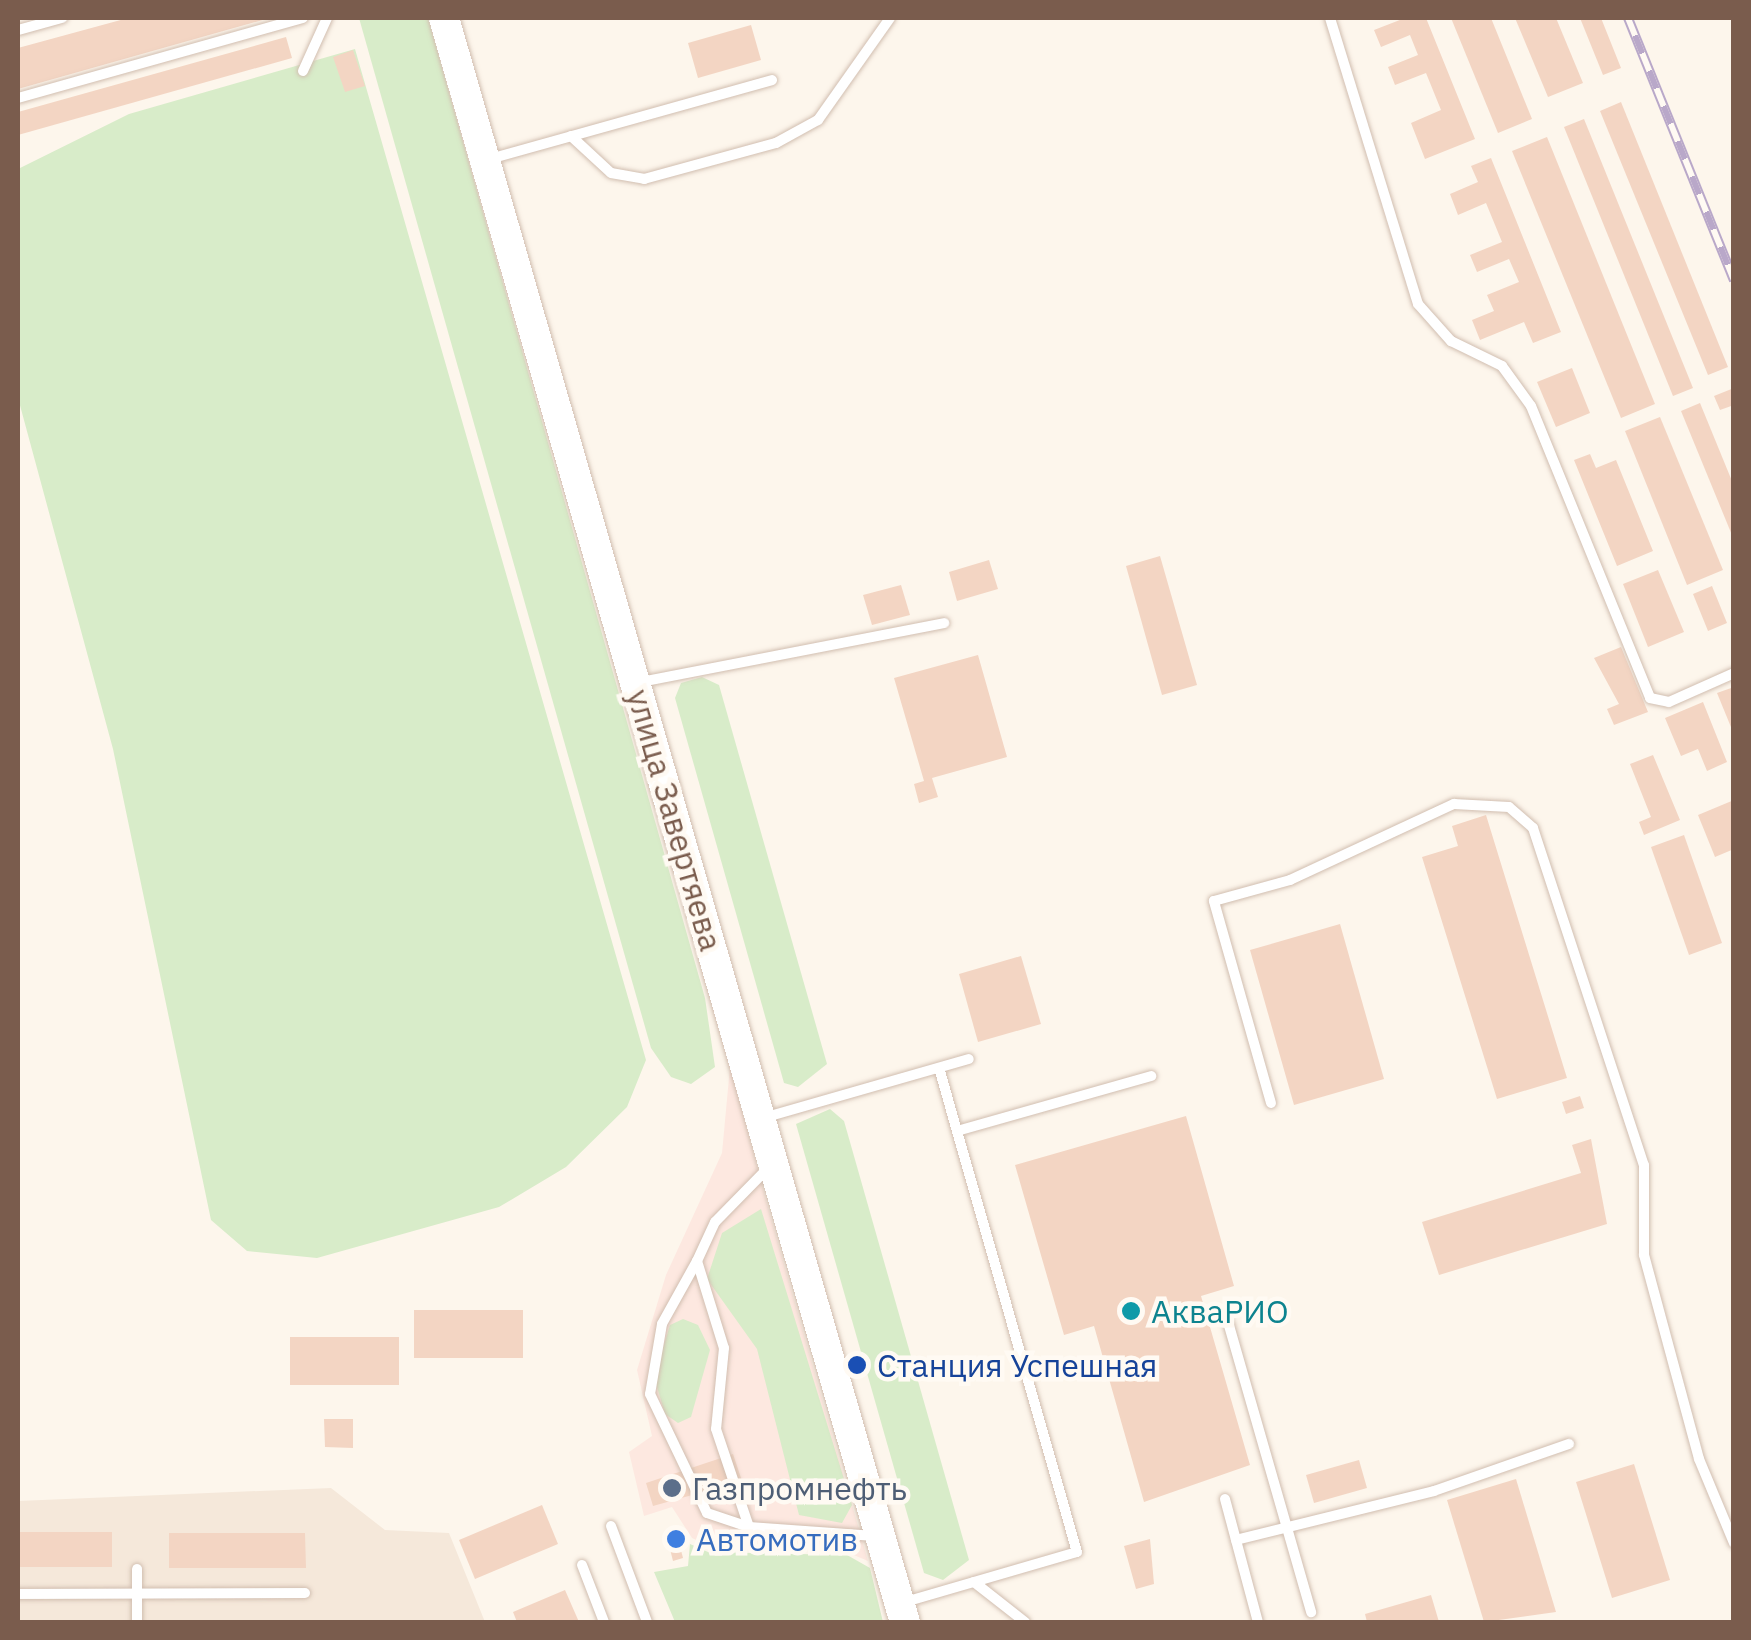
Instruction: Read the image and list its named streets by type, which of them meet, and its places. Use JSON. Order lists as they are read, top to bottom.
{
  "streets": {
    "main road": ["улица Завертяева"]
  },
  "places": [
    "АкваРИО",
    "Станция Успешная",
    "Газпромнефть",
    "Автомотив"
  ]
}
